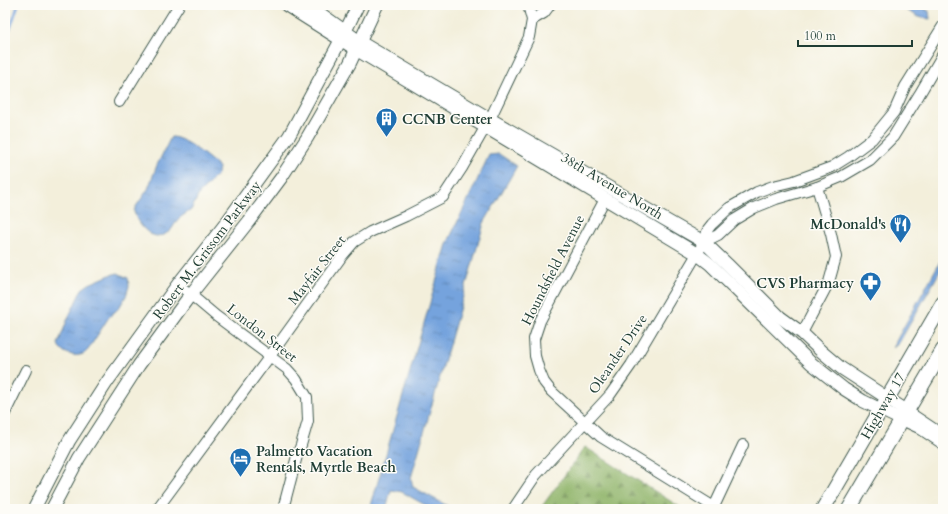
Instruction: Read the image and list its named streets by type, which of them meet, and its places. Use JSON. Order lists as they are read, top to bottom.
{
  "streets": {
    "highway": ["Highway 17"],
    "main road": ["38th Avenue North", "Robert M. Grissom Parkway"],
    "street": [
      "Mayfair Street",
      "Houndsfield Avenue",
      "London Street",
      "Oleander Drive"
    ]
  },
  "crossings": [
    ["38th Avenue North", "Robert M. Grissom Parkway"],
    ["38th Avenue North", "Mayfair Street"],
    ["38th Avenue North", "Houndsfield Avenue"],
    ["38th Avenue North", "Oleander Drive"],
    ["38th Avenue North", "Highway 17"],
    ["Robert M. Grissom Parkway", "London Street"],
    ["Mayfair Street", "London Street"],
    ["Houndsfield Avenue", "Oleander Drive"]
  ],
  "places": {
    "building": ["CCNB Center"],
    "restaurant": ["McDonald's"],
    "pharmacy": ["CVS Pharmacy"],
    "hotel": ["Palmetto Vacation Rentals, Myrtle Beach"]
  },
  "scale_bar": "100 m"
}
